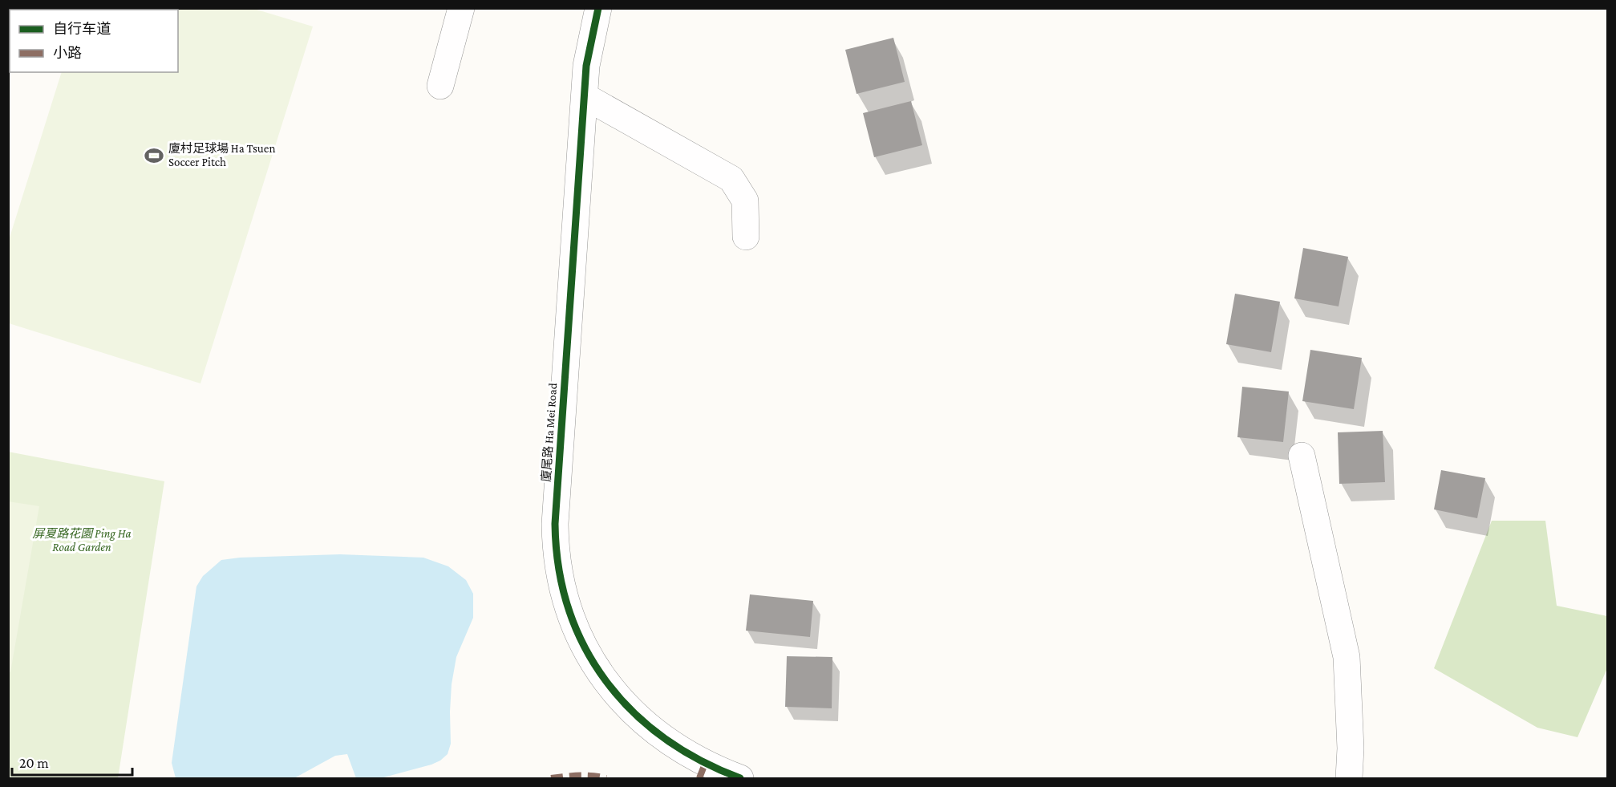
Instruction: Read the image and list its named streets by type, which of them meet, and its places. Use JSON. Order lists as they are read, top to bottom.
{
  "streets": {
    "street": ["廈尾路 Ha Mei Road"]
  },
  "parks": ["屏夏路花園 Ping Ha Road Garden"],
  "places": {
    "sports": ["廈村足球場 Ha Tsuen Soccer Pitch"]
  },
  "legend": ["自行车道", "小路"],
  "scale_bar": "20 m"
}
